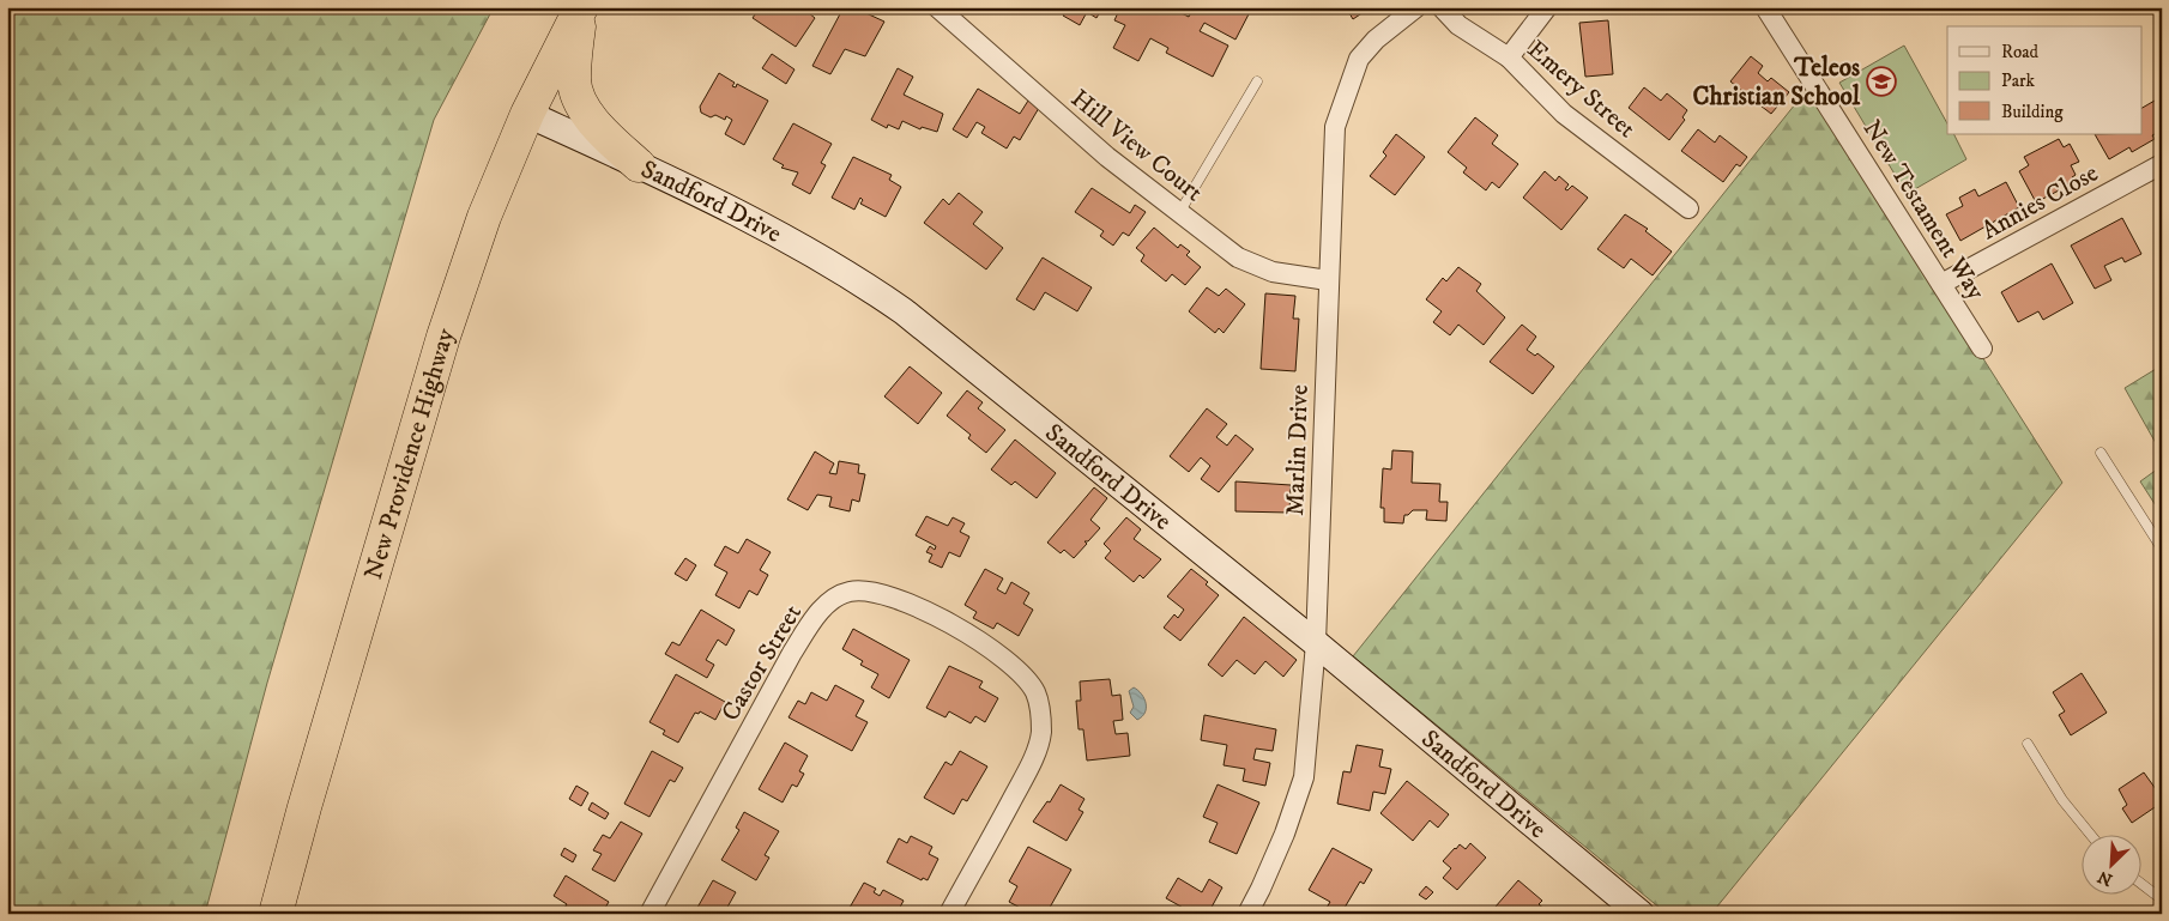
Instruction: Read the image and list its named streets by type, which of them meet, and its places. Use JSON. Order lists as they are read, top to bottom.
{
  "streets": {
    "highway": ["New Providence Highway"],
    "street": [
      "Emery Street",
      "Hill View Court",
      "Sandford Drive",
      "Annies Close",
      "New Testament Way",
      "Marlin Drive",
      "Castor Street"
    ]
  },
  "crossings": [
    ["Hill View Court", "Marlin Drive"],
    ["Sandford Drive", "Marlin Drive"],
    ["Sandford Drive", "New Providence Highway"],
    ["Annies Close", "New Testament Way"]
  ],
  "places": {
    "school or university": ["Teleos Christian School"]
  },
  "legend": ["Road", "Park", "Building"],
  "north": "bottom left"
}
